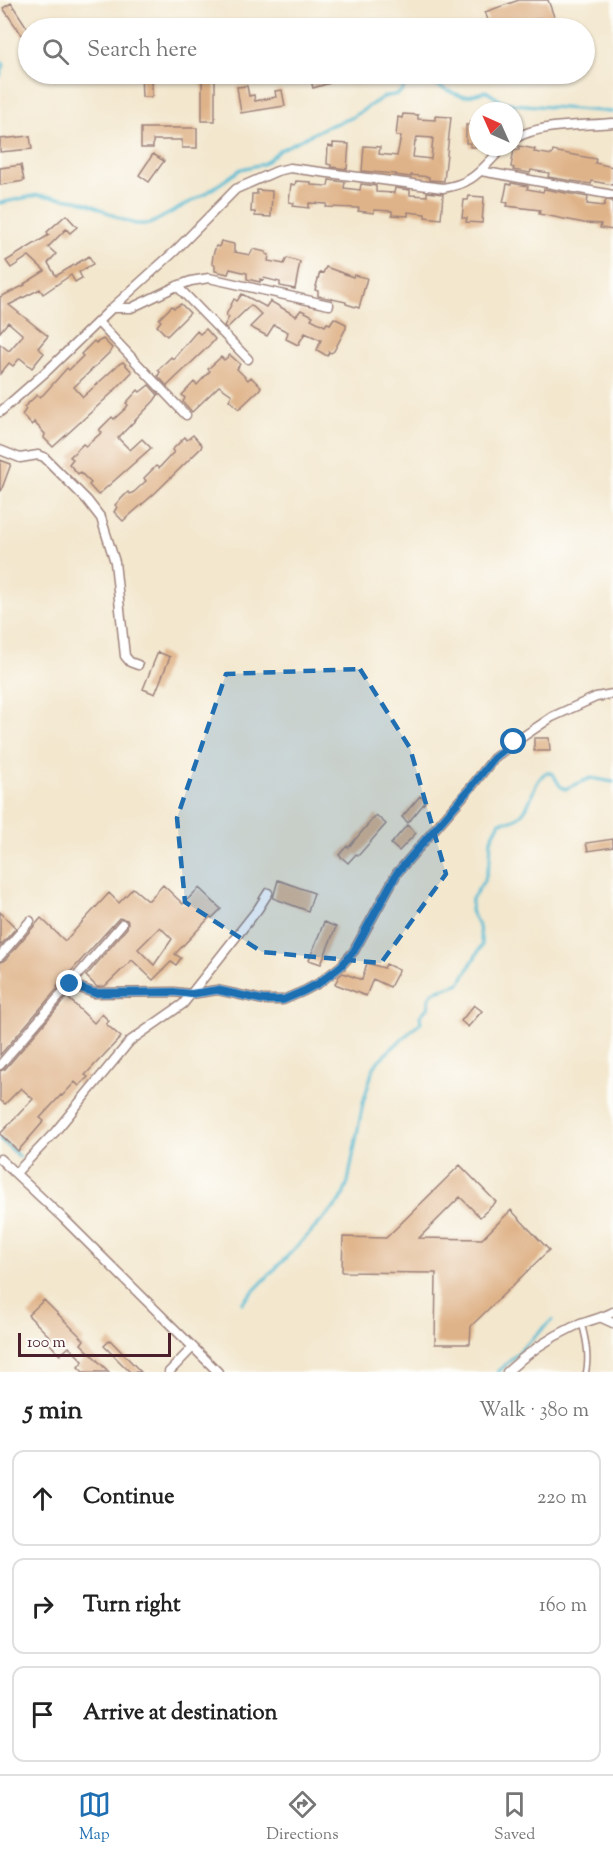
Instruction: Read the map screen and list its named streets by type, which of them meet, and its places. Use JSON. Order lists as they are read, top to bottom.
{
  "scale_bar": "100 m",
  "north": "top left",
  "page": {
    "search": "Search here",
    "scale": "100 m",
    "heading": ["5 min", "Walk · 380 m"],
    "list": [
      ["Continue", "220 m"],
      ["Turn right", "160 m"],
      "Arrive at destination"
    ],
    "nav": ["Map", "Directions", "Saved"]
  }
}
